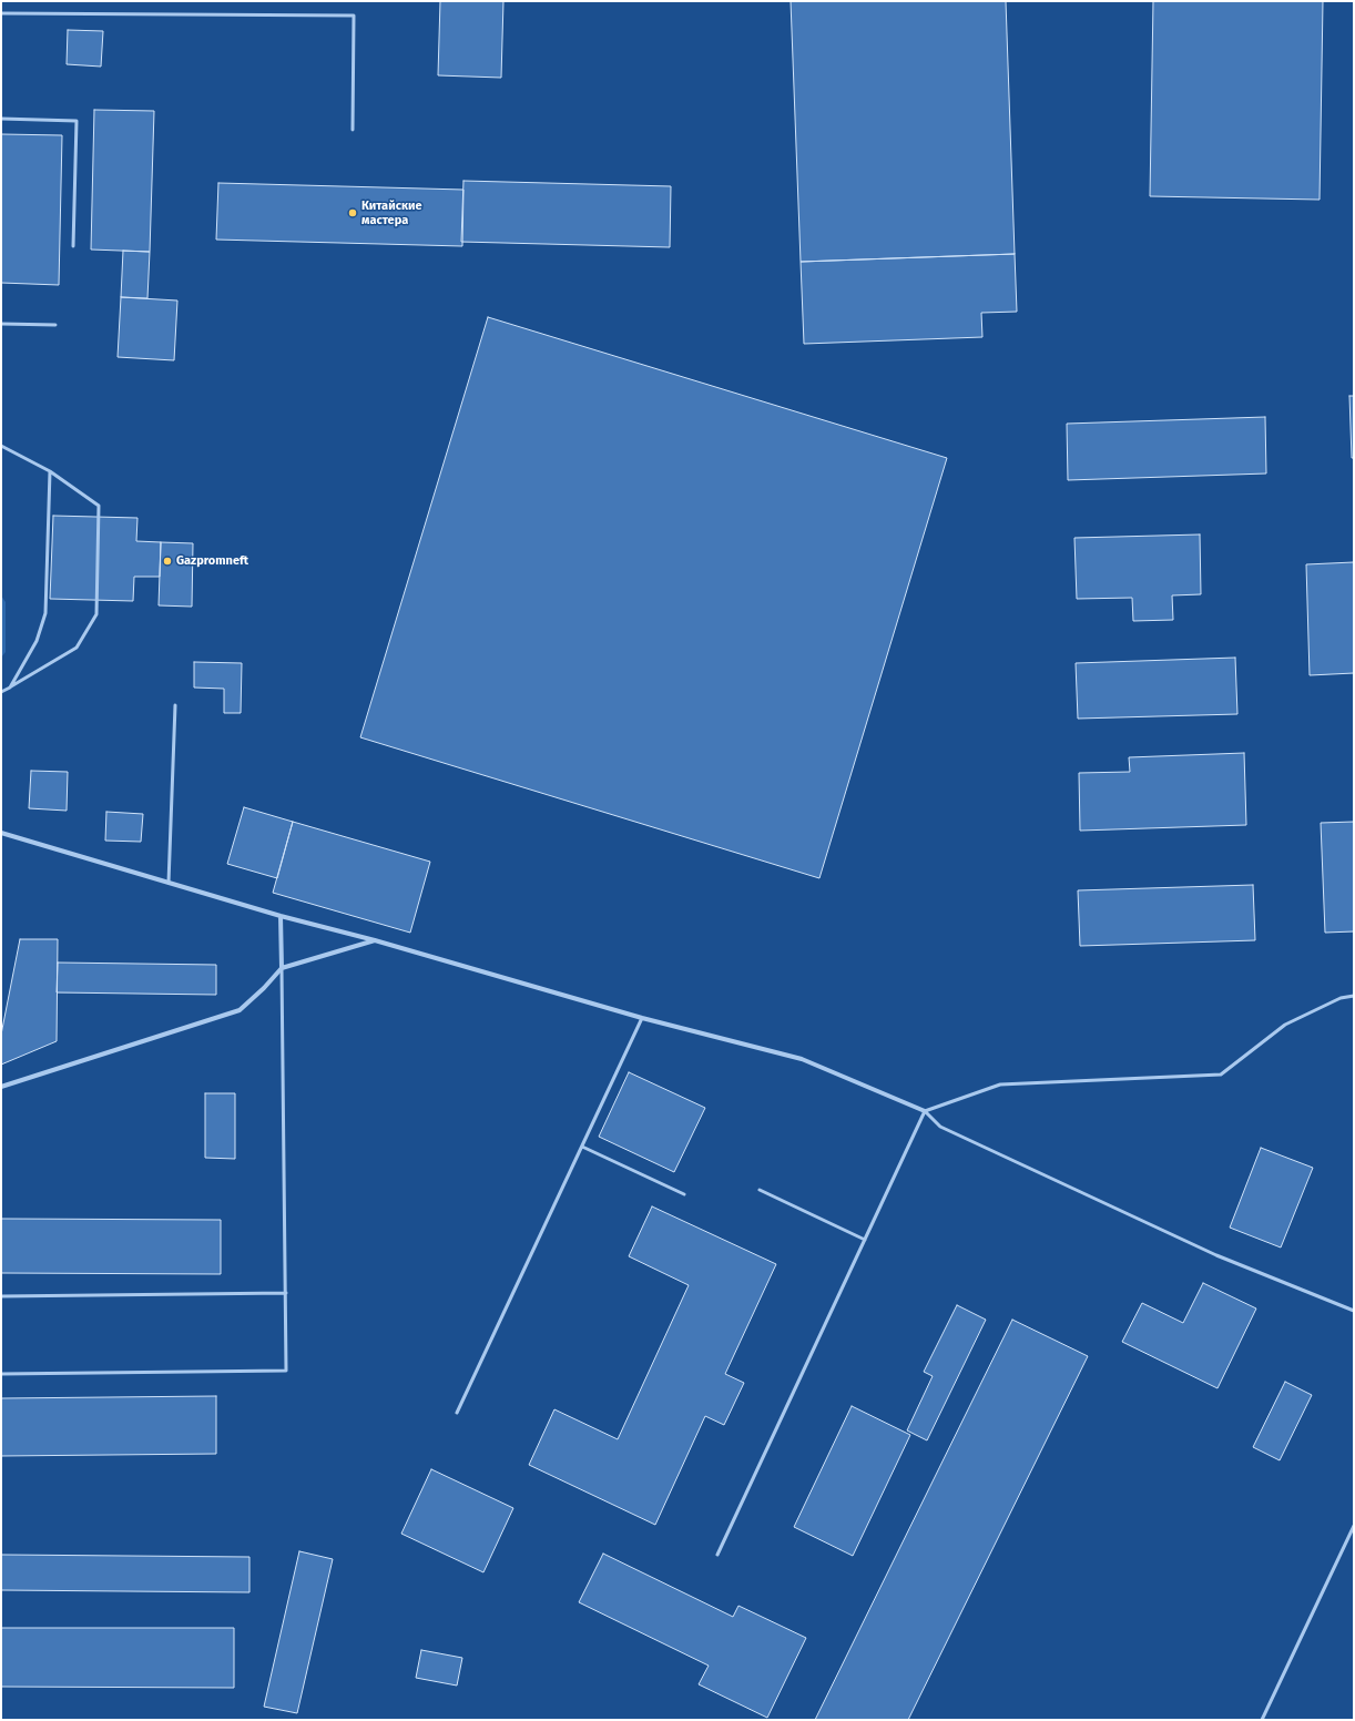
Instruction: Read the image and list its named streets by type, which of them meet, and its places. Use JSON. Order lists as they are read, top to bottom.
{
  "places": ["Китайские мастера", "Gazpromneft"]
}
